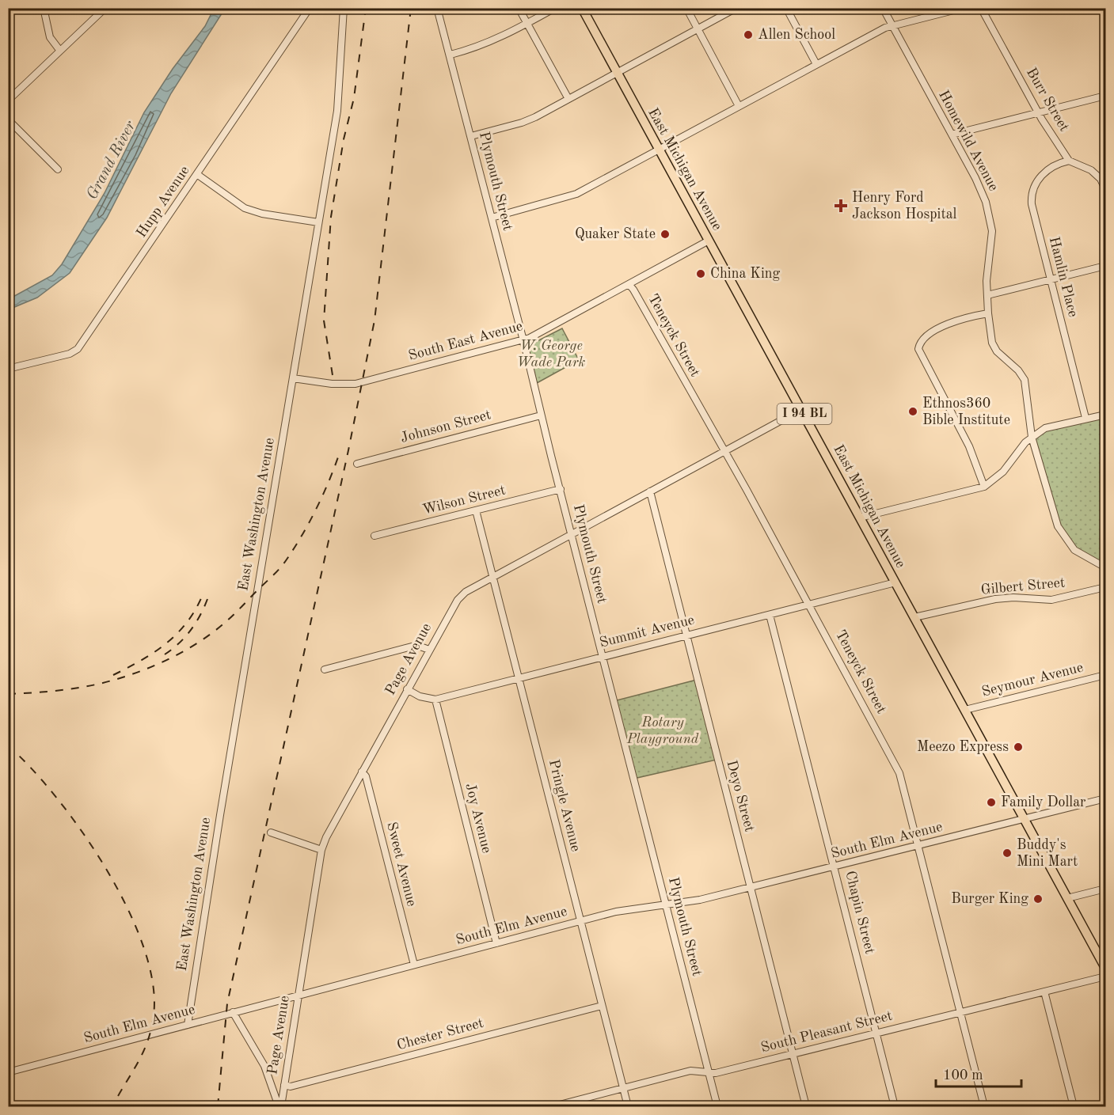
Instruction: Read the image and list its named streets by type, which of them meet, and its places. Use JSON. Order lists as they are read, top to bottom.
{
  "streets": {
    "main road": ["East Michigan Avenue", "I 94 BL"],
    "street": [
      "Burr Street",
      "Homewild Avenue",
      "Plymouth Street",
      "Hupp Avenue",
      "Hamlin Place",
      "Teneyck Street",
      "South East Avenue",
      "Johnson Street",
      "Wilson Street",
      "East Washington Avenue",
      "Gilbert Street",
      "Summit Avenue",
      "Page Avenue",
      "Seymour Avenue",
      "Deyo Street",
      "Pringle Avenue",
      "Joy Avenue",
      "South Elm Avenue",
      "Sweet Avenue",
      "Chapin Street",
      "South Pleasant Street",
      "Chester Street"
    ]
  },
  "crossings": [
    ["Burr Street", "Hamlin Place"],
    ["East Michigan Avenue", "South East Avenue"],
    ["East Michigan Avenue", "Gilbert Street"],
    ["East Michigan Avenue", "Summit Avenue"],
    ["East Michigan Avenue", "Page Avenue"],
    ["East Michigan Avenue", "Seymour Avenue"],
    ["East Michigan Avenue", "South Elm Avenue"],
    ["Plymouth Street", "South East Avenue"],
    ["Plymouth Street", "Johnson Street"],
    ["Plymouth Street", "Wilson Street"],
    ["Plymouth Street", "Summit Avenue"],
    ["Plymouth Street", "Page Avenue"],
    ["Plymouth Street", "South Elm Avenue"],
    ["Plymouth Street", "South Pleasant Street"],
    ["Teneyck Street", "South East Avenue"],
    ["Teneyck Street", "Summit Avenue"],
    ["Teneyck Street", "Page Avenue"],
    ["Teneyck Street", "South Elm Avenue"],
    ["Teneyck Street", "South Pleasant Street"],
    ["South East Avenue", "East Washington Avenue"],
    ["Wilson Street", "Pringle Avenue"],
    ["East Washington Avenue", "South Elm Avenue"],
    ["Summit Avenue", "Deyo Street"],
    ["Summit Avenue", "Pringle Avenue"],
    ["Summit Avenue", "Joy Avenue"],
    ["Summit Avenue", "Chapin Street"],
    ["Page Avenue", "Deyo Street"],
    ["Page Avenue", "Pringle Avenue"],
    ["Page Avenue", "South Elm Avenue"],
    ["Page Avenue", "Sweet Avenue"],
    ["Page Avenue", "Chester Street"],
    ["Deyo Street", "South Elm Avenue"],
    ["Deyo Street", "South Pleasant Street"],
    ["Pringle Avenue", "South Elm Avenue"],
    ["Pringle Avenue", "South Pleasant Street"],
    ["Pringle Avenue", "Chester Street"],
    ["Joy Avenue", "South Elm Avenue"],
    ["South Elm Avenue", "Sweet Avenue"],
    ["South Elm Avenue", "Chapin Street"],
    ["Chapin Street", "South Pleasant Street"]
  ],
  "water": ["Grand River"],
  "parks": ["W. George Wade Park", "Rotary Playground"],
  "places": {
    "other": [
      "Allen School",
      "Quaker State",
      "China King",
      "Ethnos360 Bible Institute",
      "Meezo Express",
      "Family Dollar",
      "Buddy's Mini Mart",
      "Burger King"
    ],
    "health": ["Henry Ford Jackson Hospital"]
  },
  "scale_bar": "100 m"
}
